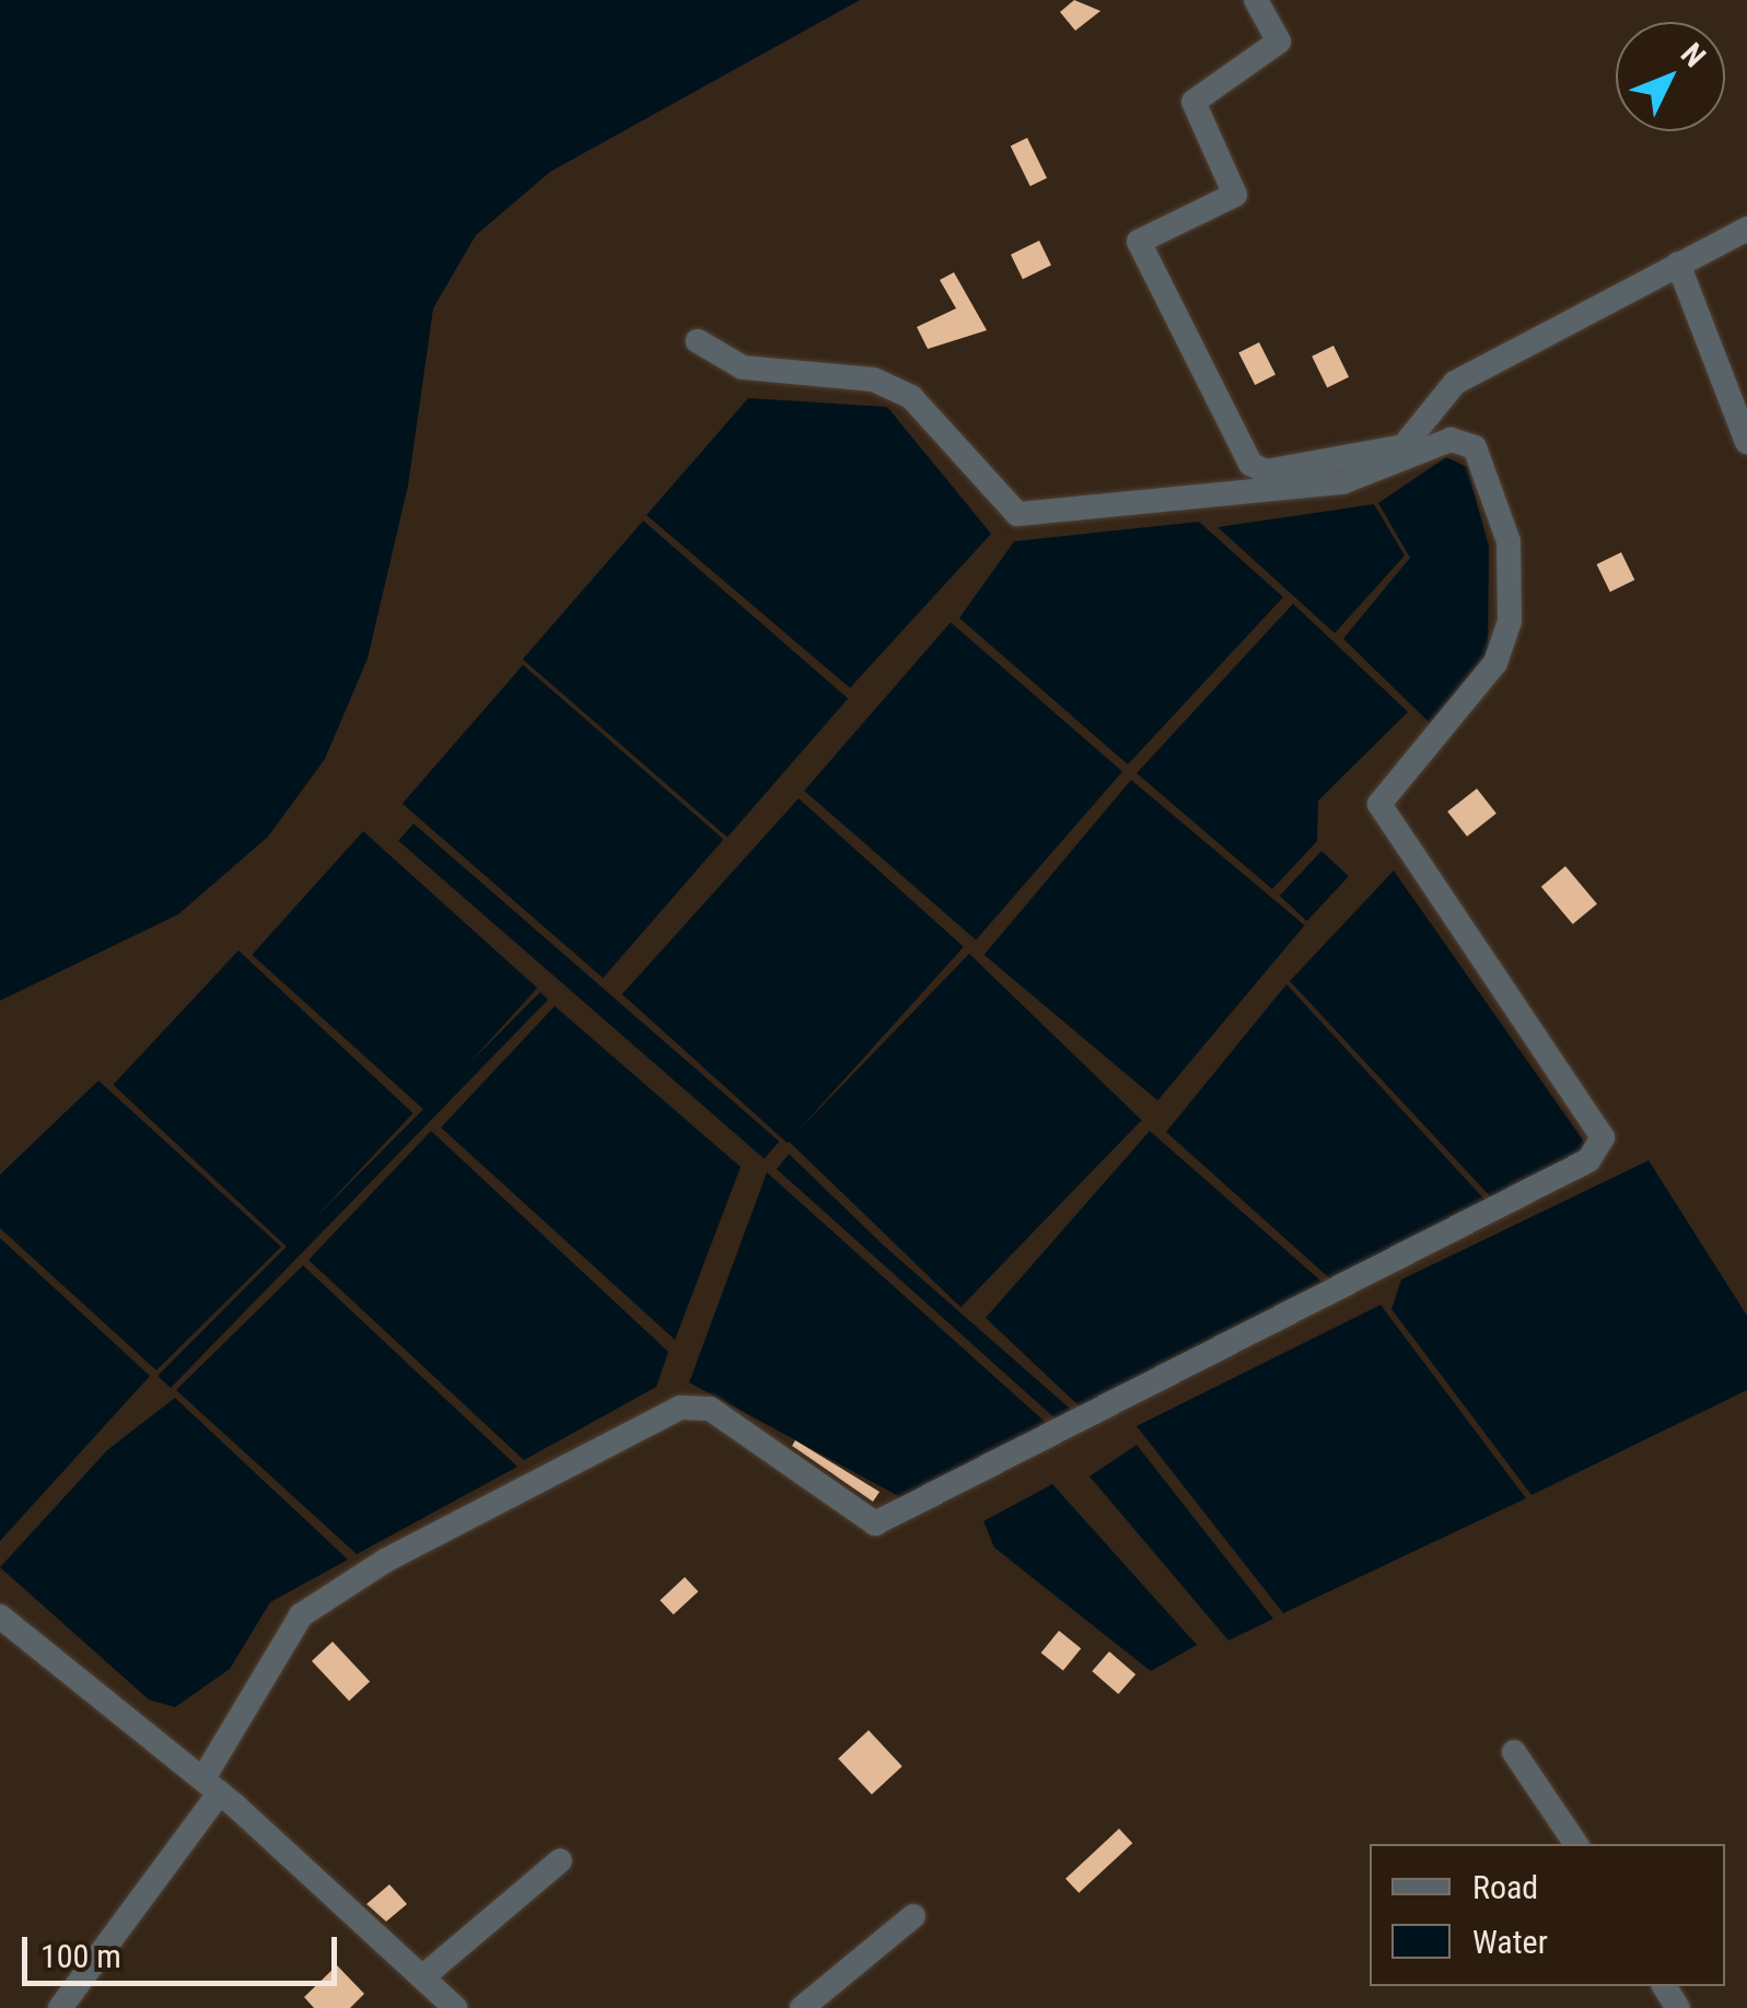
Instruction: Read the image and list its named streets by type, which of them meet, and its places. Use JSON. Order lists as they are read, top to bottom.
{
  "legend": ["Road", "Water"],
  "scale_bar": "100 m",
  "north": "top right"
}
